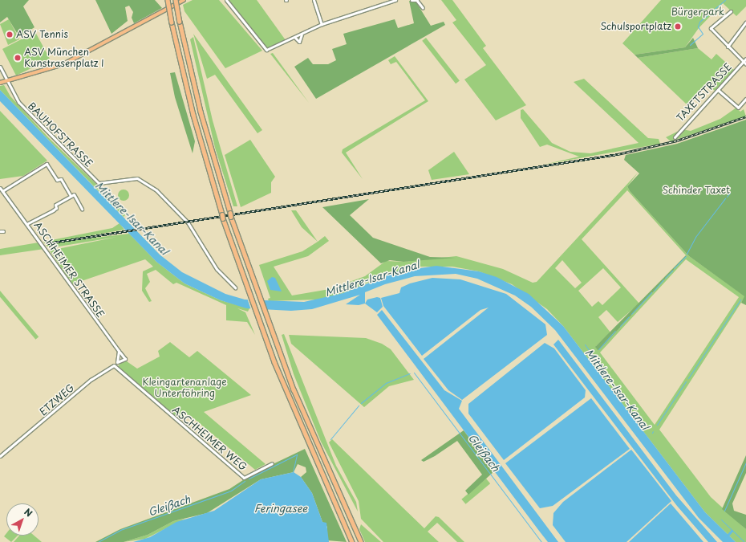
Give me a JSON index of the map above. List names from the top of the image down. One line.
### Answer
{"streets":{"street":["TAXETSTRASSE","BAUHOFSTRASSE","ASCHHEIMER STRASSE","ETZWEG","ASCHHEIMER WEG"]},"crossings":[["ASCHHEIMER STRASSE","ETZWEG"],["ETZWEG","ASCHHEIMER WEG"]],"water":["Mittlere-Isar-Kanal","Gleißach","Feringasee"],"parks":["Bürgerpark","Schinder Taxet","Kleingartenanlage Unterföhring"],"places":["Schulsportplatz","ASV Tennis","ASV München Kunstrasenplatz I"],"north":"top right"}
